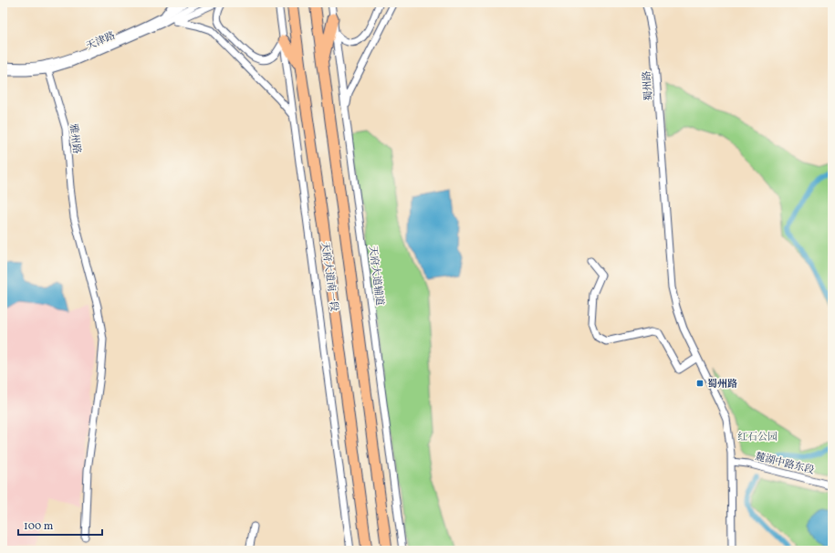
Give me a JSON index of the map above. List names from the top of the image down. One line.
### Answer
{"streets":{"highway":["天府大道南一段"],"street":["天津路","蜀州路","雅州路","天府大道辅道","麓湖中路东段"]},"crossings":[["天津路","雅州路"],["蜀州路","麓湖中路东段"]],"parks":["红石公园"],"places":{"transit":["蜀州路"]},"scale_bar":"100 m"}
